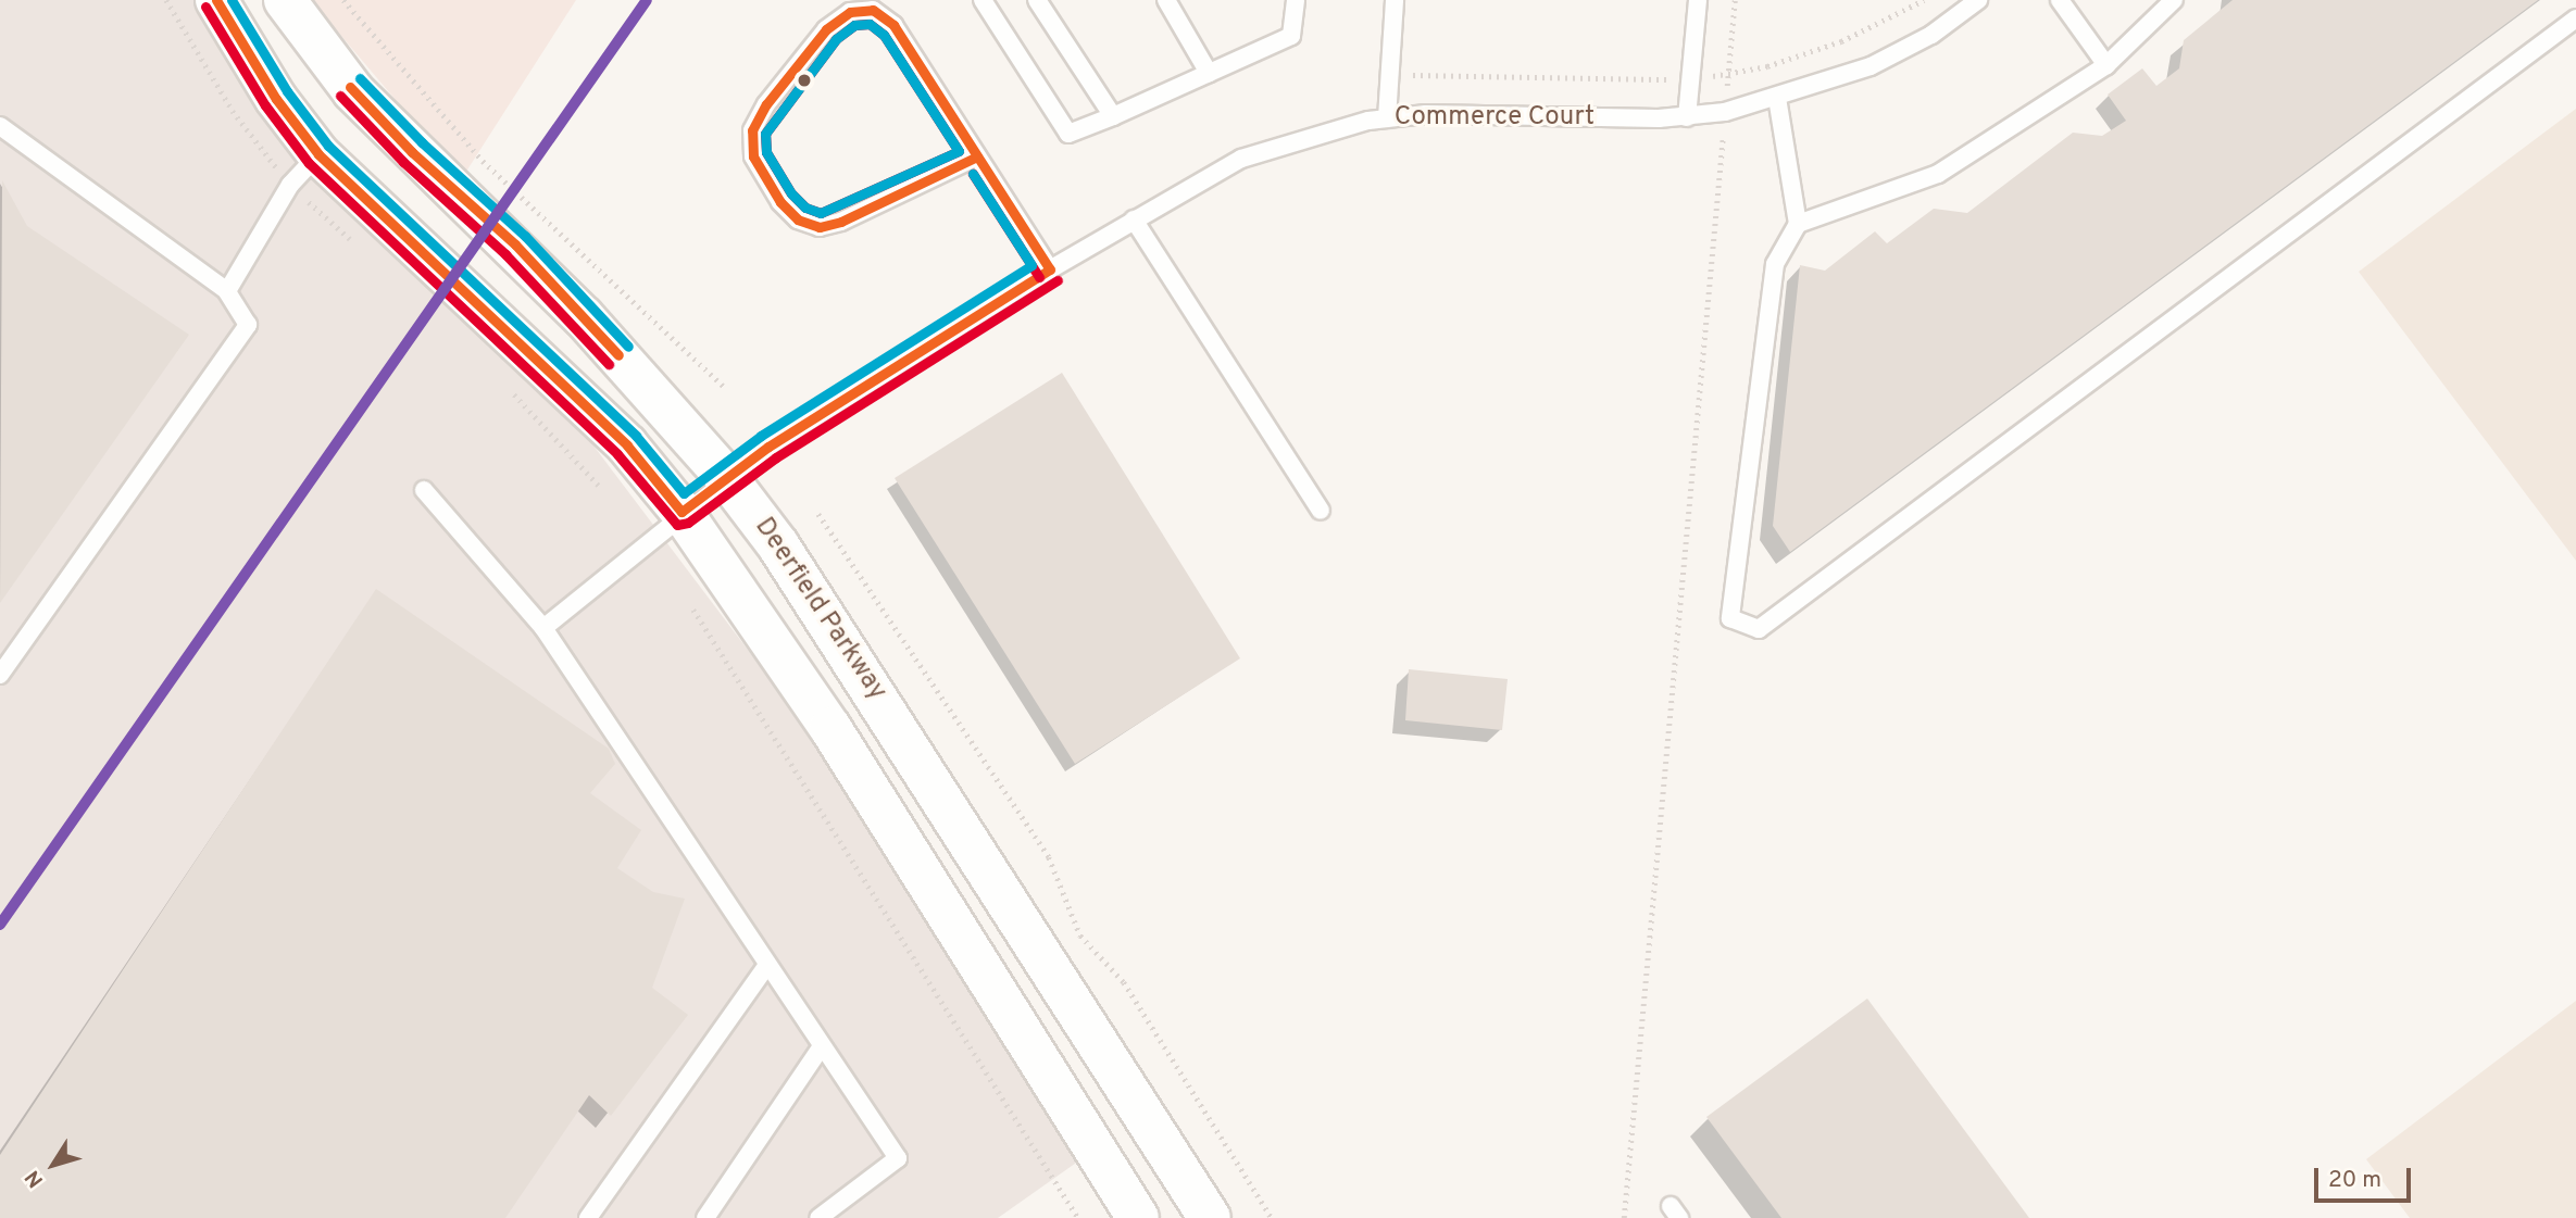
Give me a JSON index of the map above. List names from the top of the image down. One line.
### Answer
{"streets":{"main road":["Deerfield Parkway"],"lane":["Commerce Court"]},"crossings":[["Commerce Court","Deerfield Parkway"]],"scale_bar":"20 m","north":"bottom left"}
